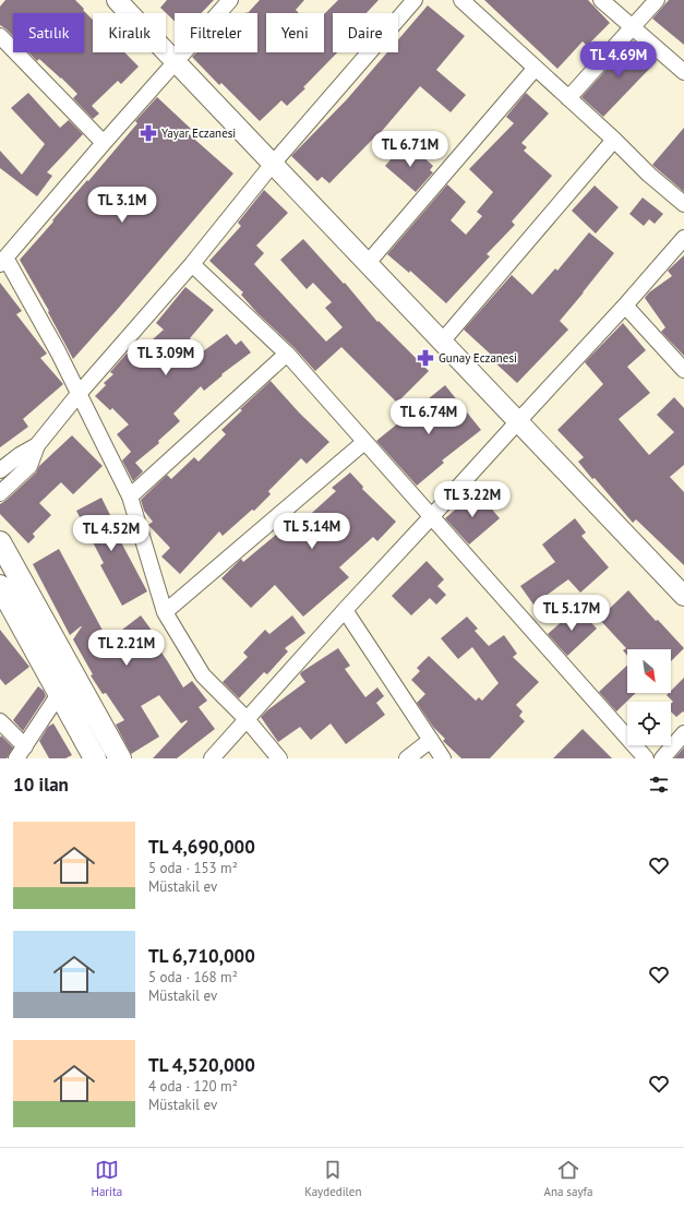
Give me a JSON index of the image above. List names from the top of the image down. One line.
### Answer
{"places":{"pharmacy":["Yayar Eczanesi","Gunay Eczanesi"]},"north":"bottom right","page":{"chip":["Satılık","Kiralık","Filtreler","Yeni","Daire"],"price":["TL 4.69M","TL 6.71M","TL 3.1M","TL 3.09M","TL 6.74M","TL 3.22M","TL 5.14M","TL 4.52M","TL 5.17M","TL 2.21M"],"heading":"10 ilan","list":[{"name":"TL 4,690,000","note":"5 oda · 153 m² · Müstakil ev"},{"name":"TL 6,710,000","note":"5 oda · 168 m² · Müstakil ev"},{"name":"TL 4,520,000","note":"4 oda · 120 m² · Müstakil ev"}],"tabs":["Harita","Kaydedilen","Ana sayfa"]}}
